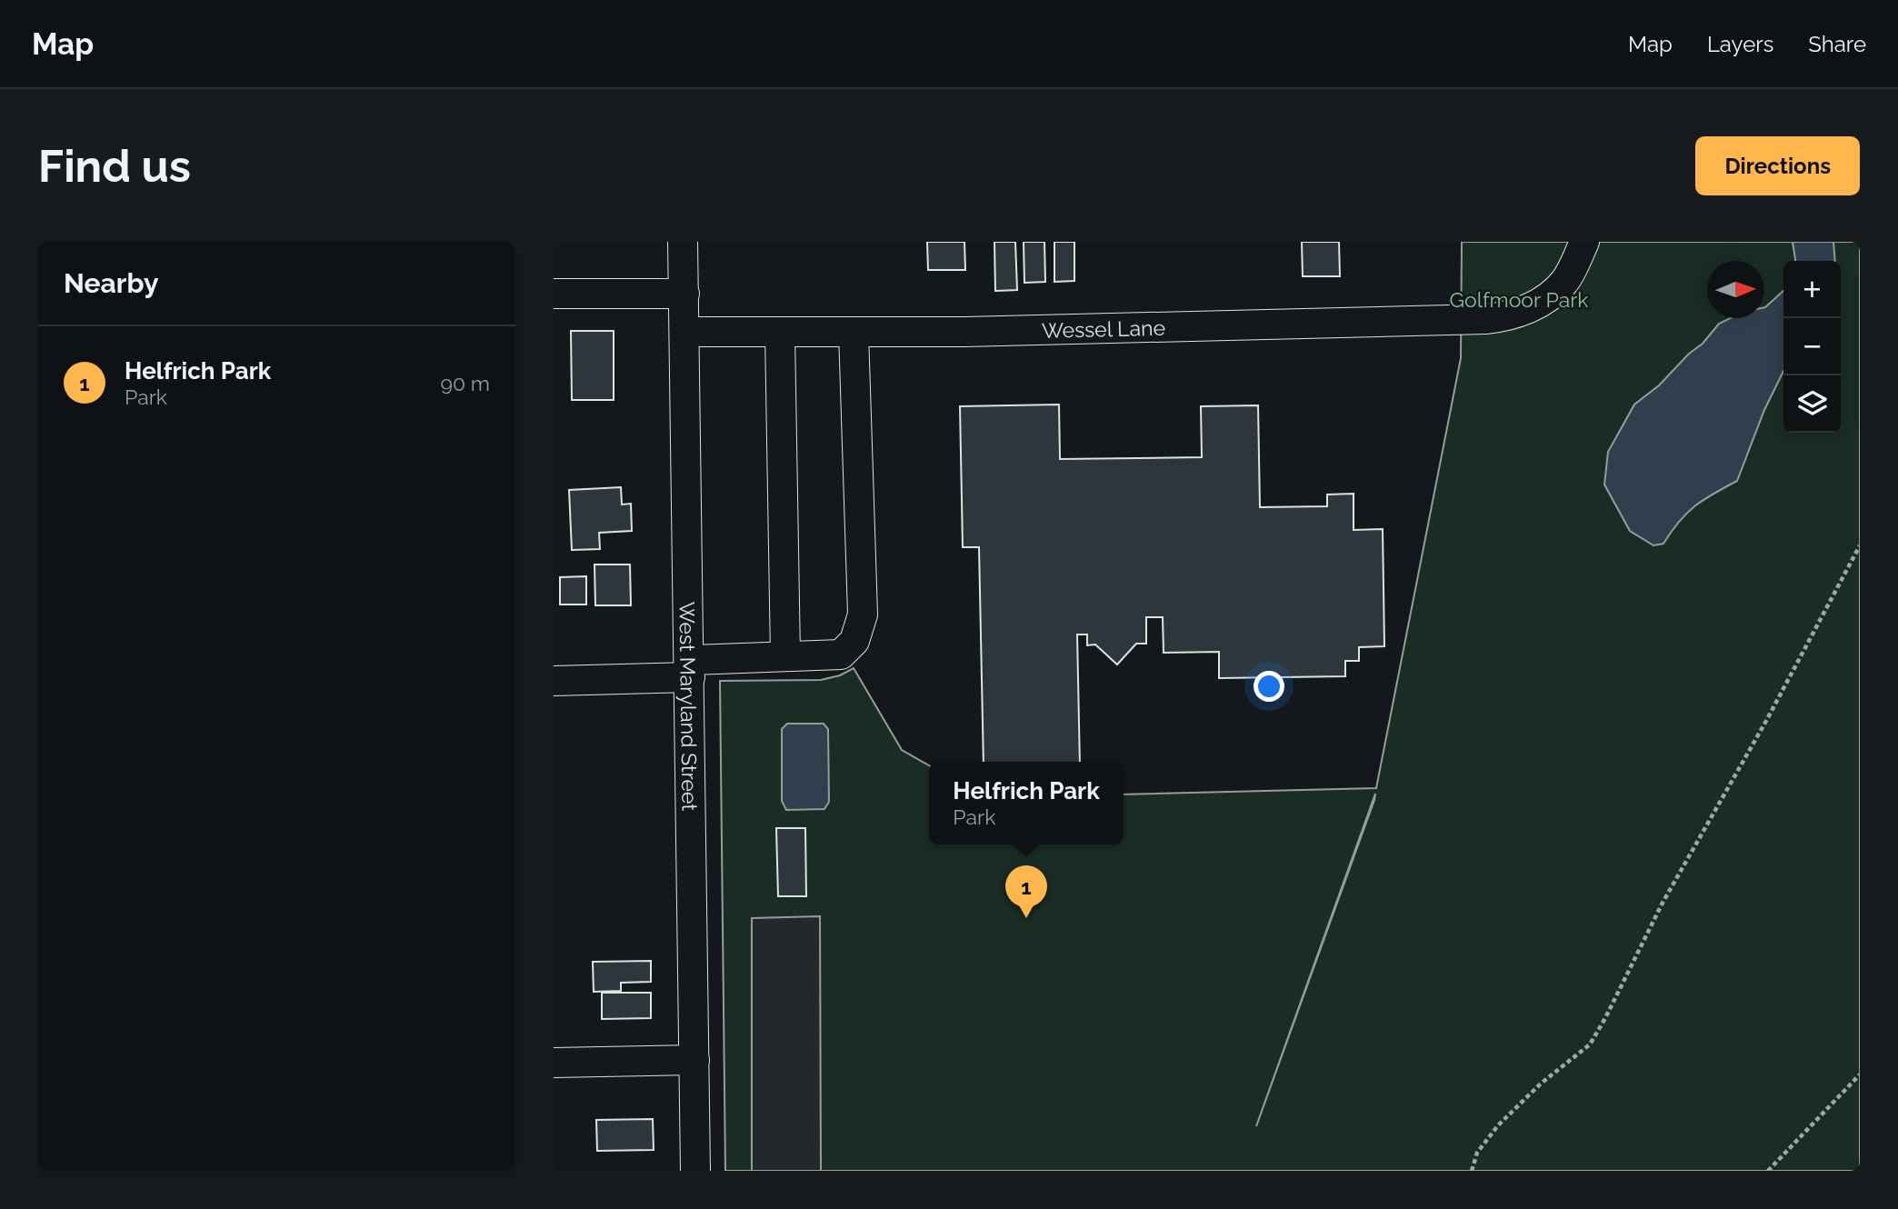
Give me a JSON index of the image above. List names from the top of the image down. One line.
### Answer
{"streets":{"street":["Wessel Lane","West Maryland Street"]},"crossings":[["Wessel Lane","West Maryland Street"]],"parks":["Golfmoor Park"],"north":"right","page":{"header":"Map","nav":["Map","Layers","Share"],"buttons":"Directions","title":"Find us","heading":"Nearby","map_buttons":["+","−"],"list":[{"mark":"1","name":"Helfrich Park","note":"Park","value":"90 m"}],"popup":["Helfrich Park","Park"],"pins":"1"}}
